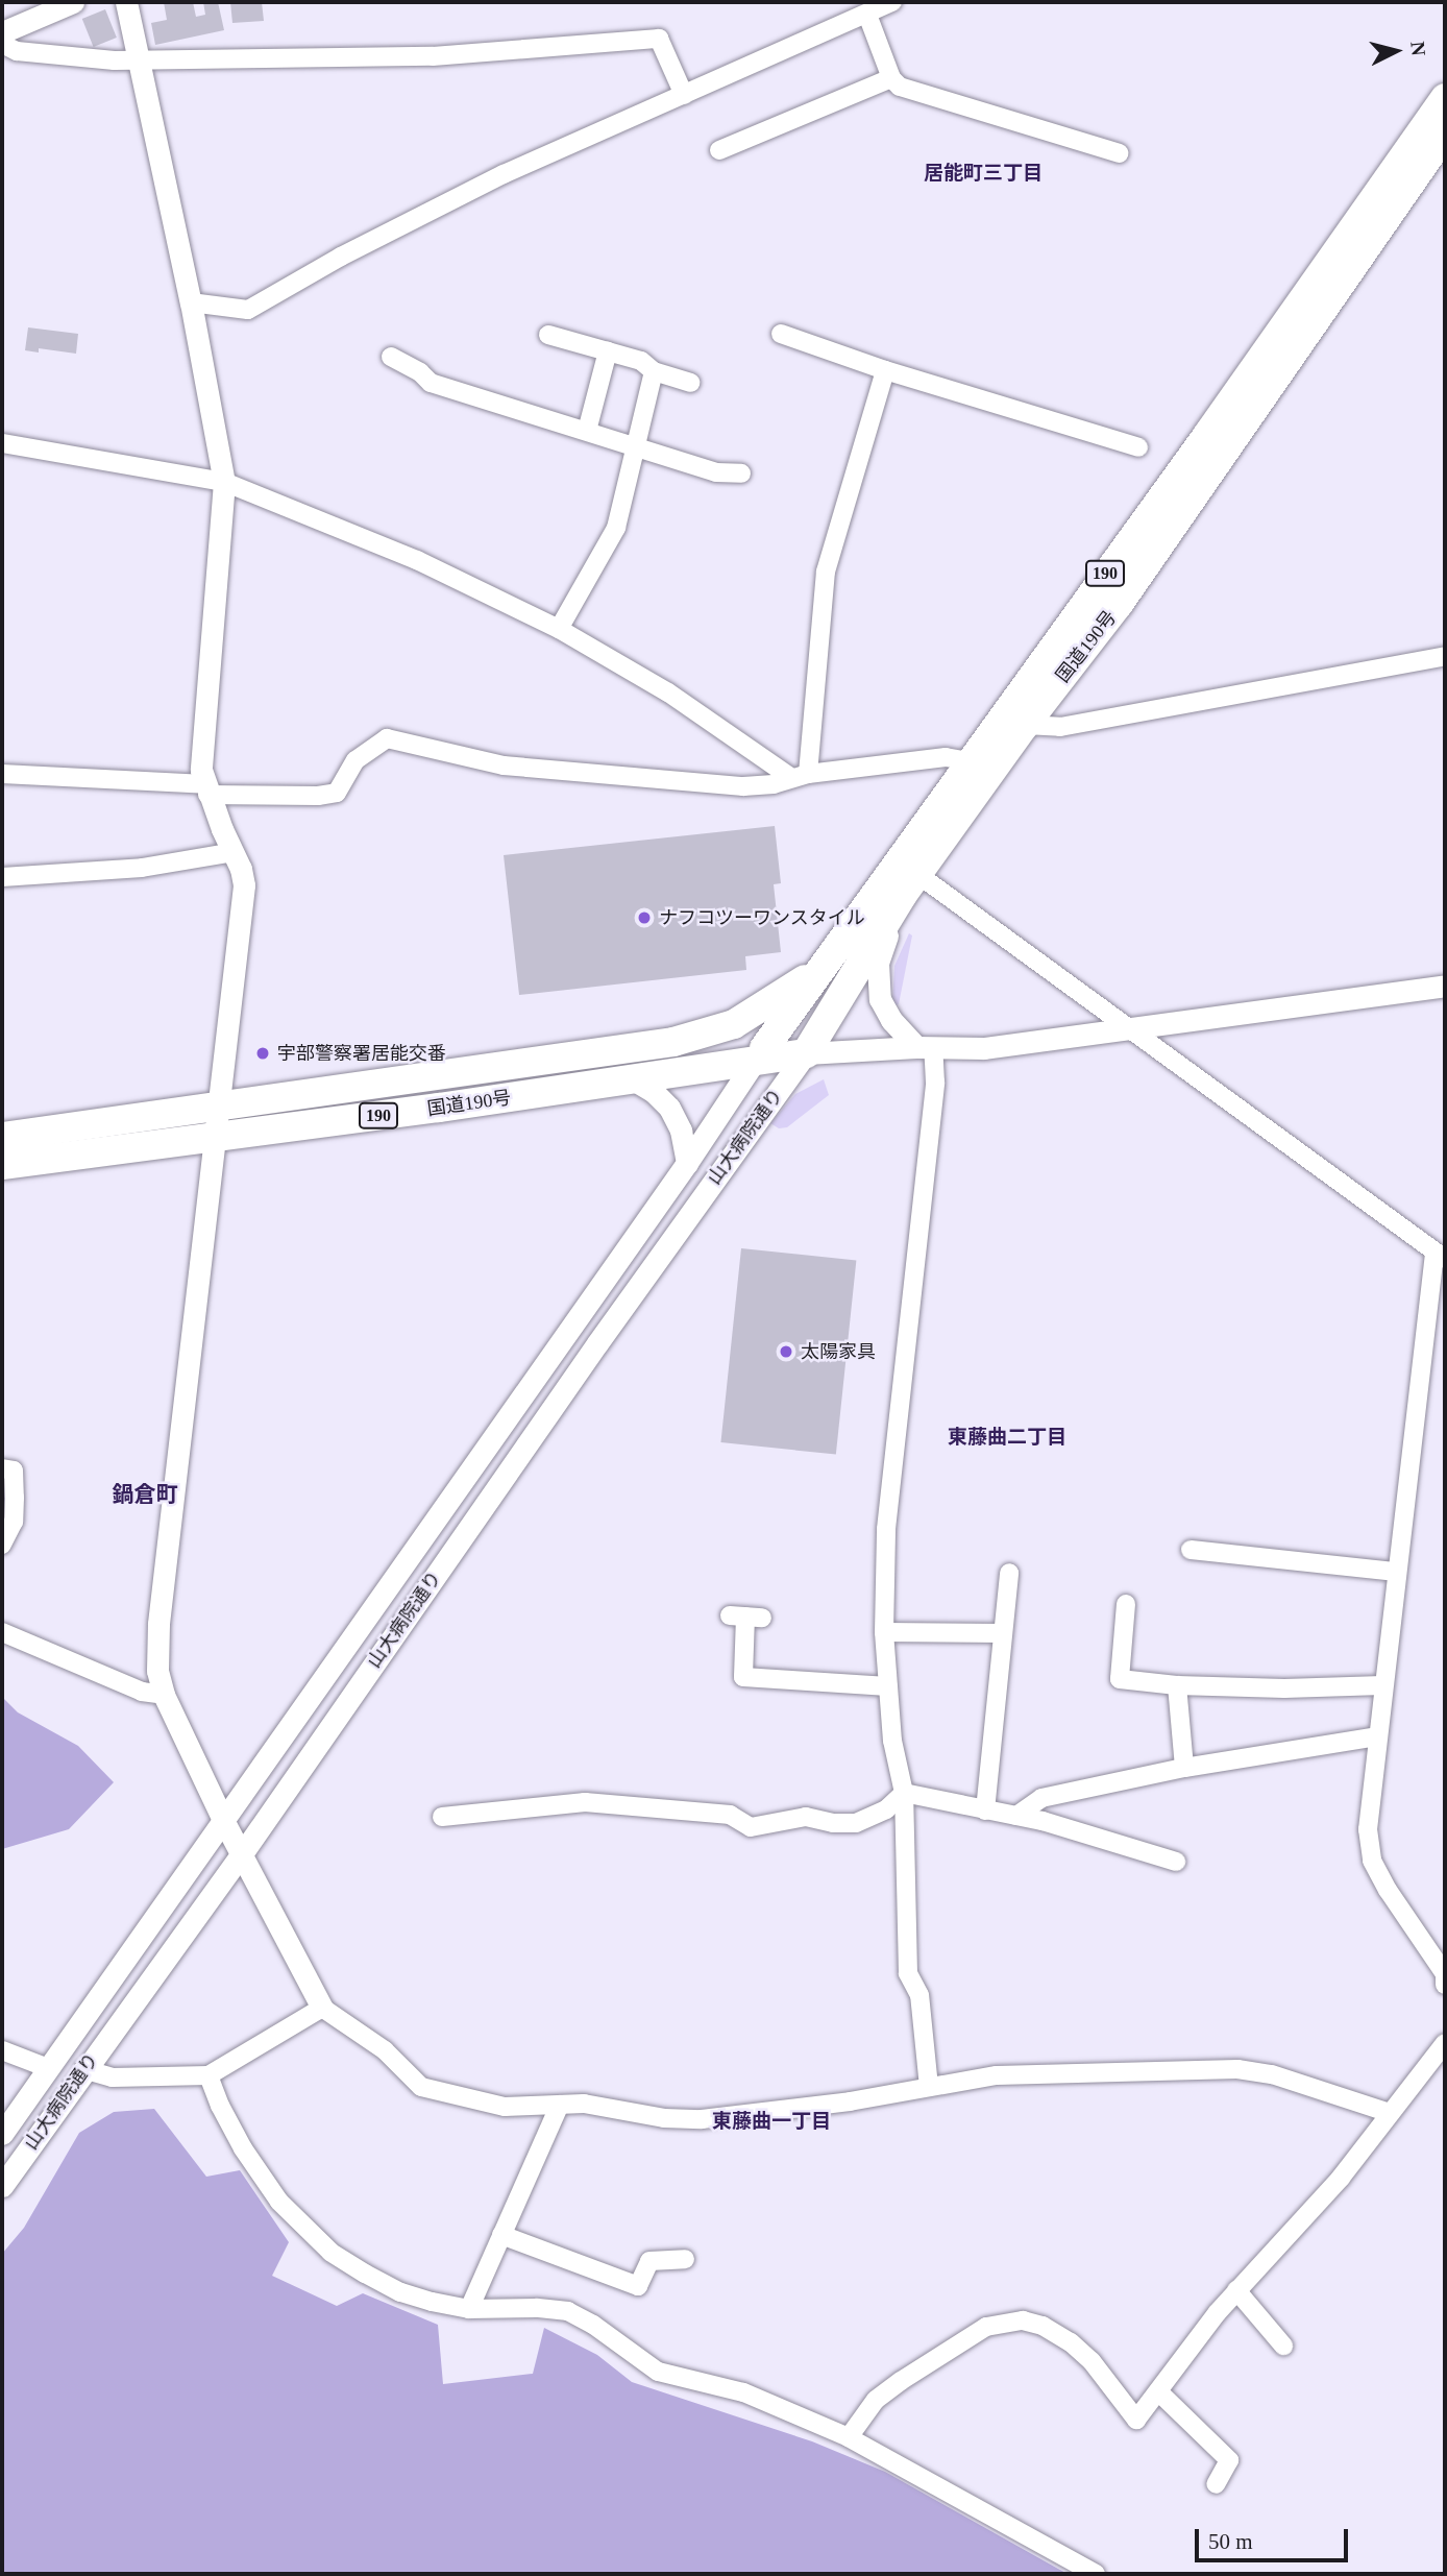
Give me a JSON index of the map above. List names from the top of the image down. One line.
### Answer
{"streets":{"highway":["190","国道190号"],"street":["山大病院通り"]},"crossings":[["国道190号","山大病院通り"]],"districts":["居能町三丁目","東藤曲二丁目","鍋倉町","東藤曲一丁目"],"places":["ナフコツーワンスタイル","宇部警察署居能交番","太陽家具"],"scale_bar":"50 m","north":"right"}
